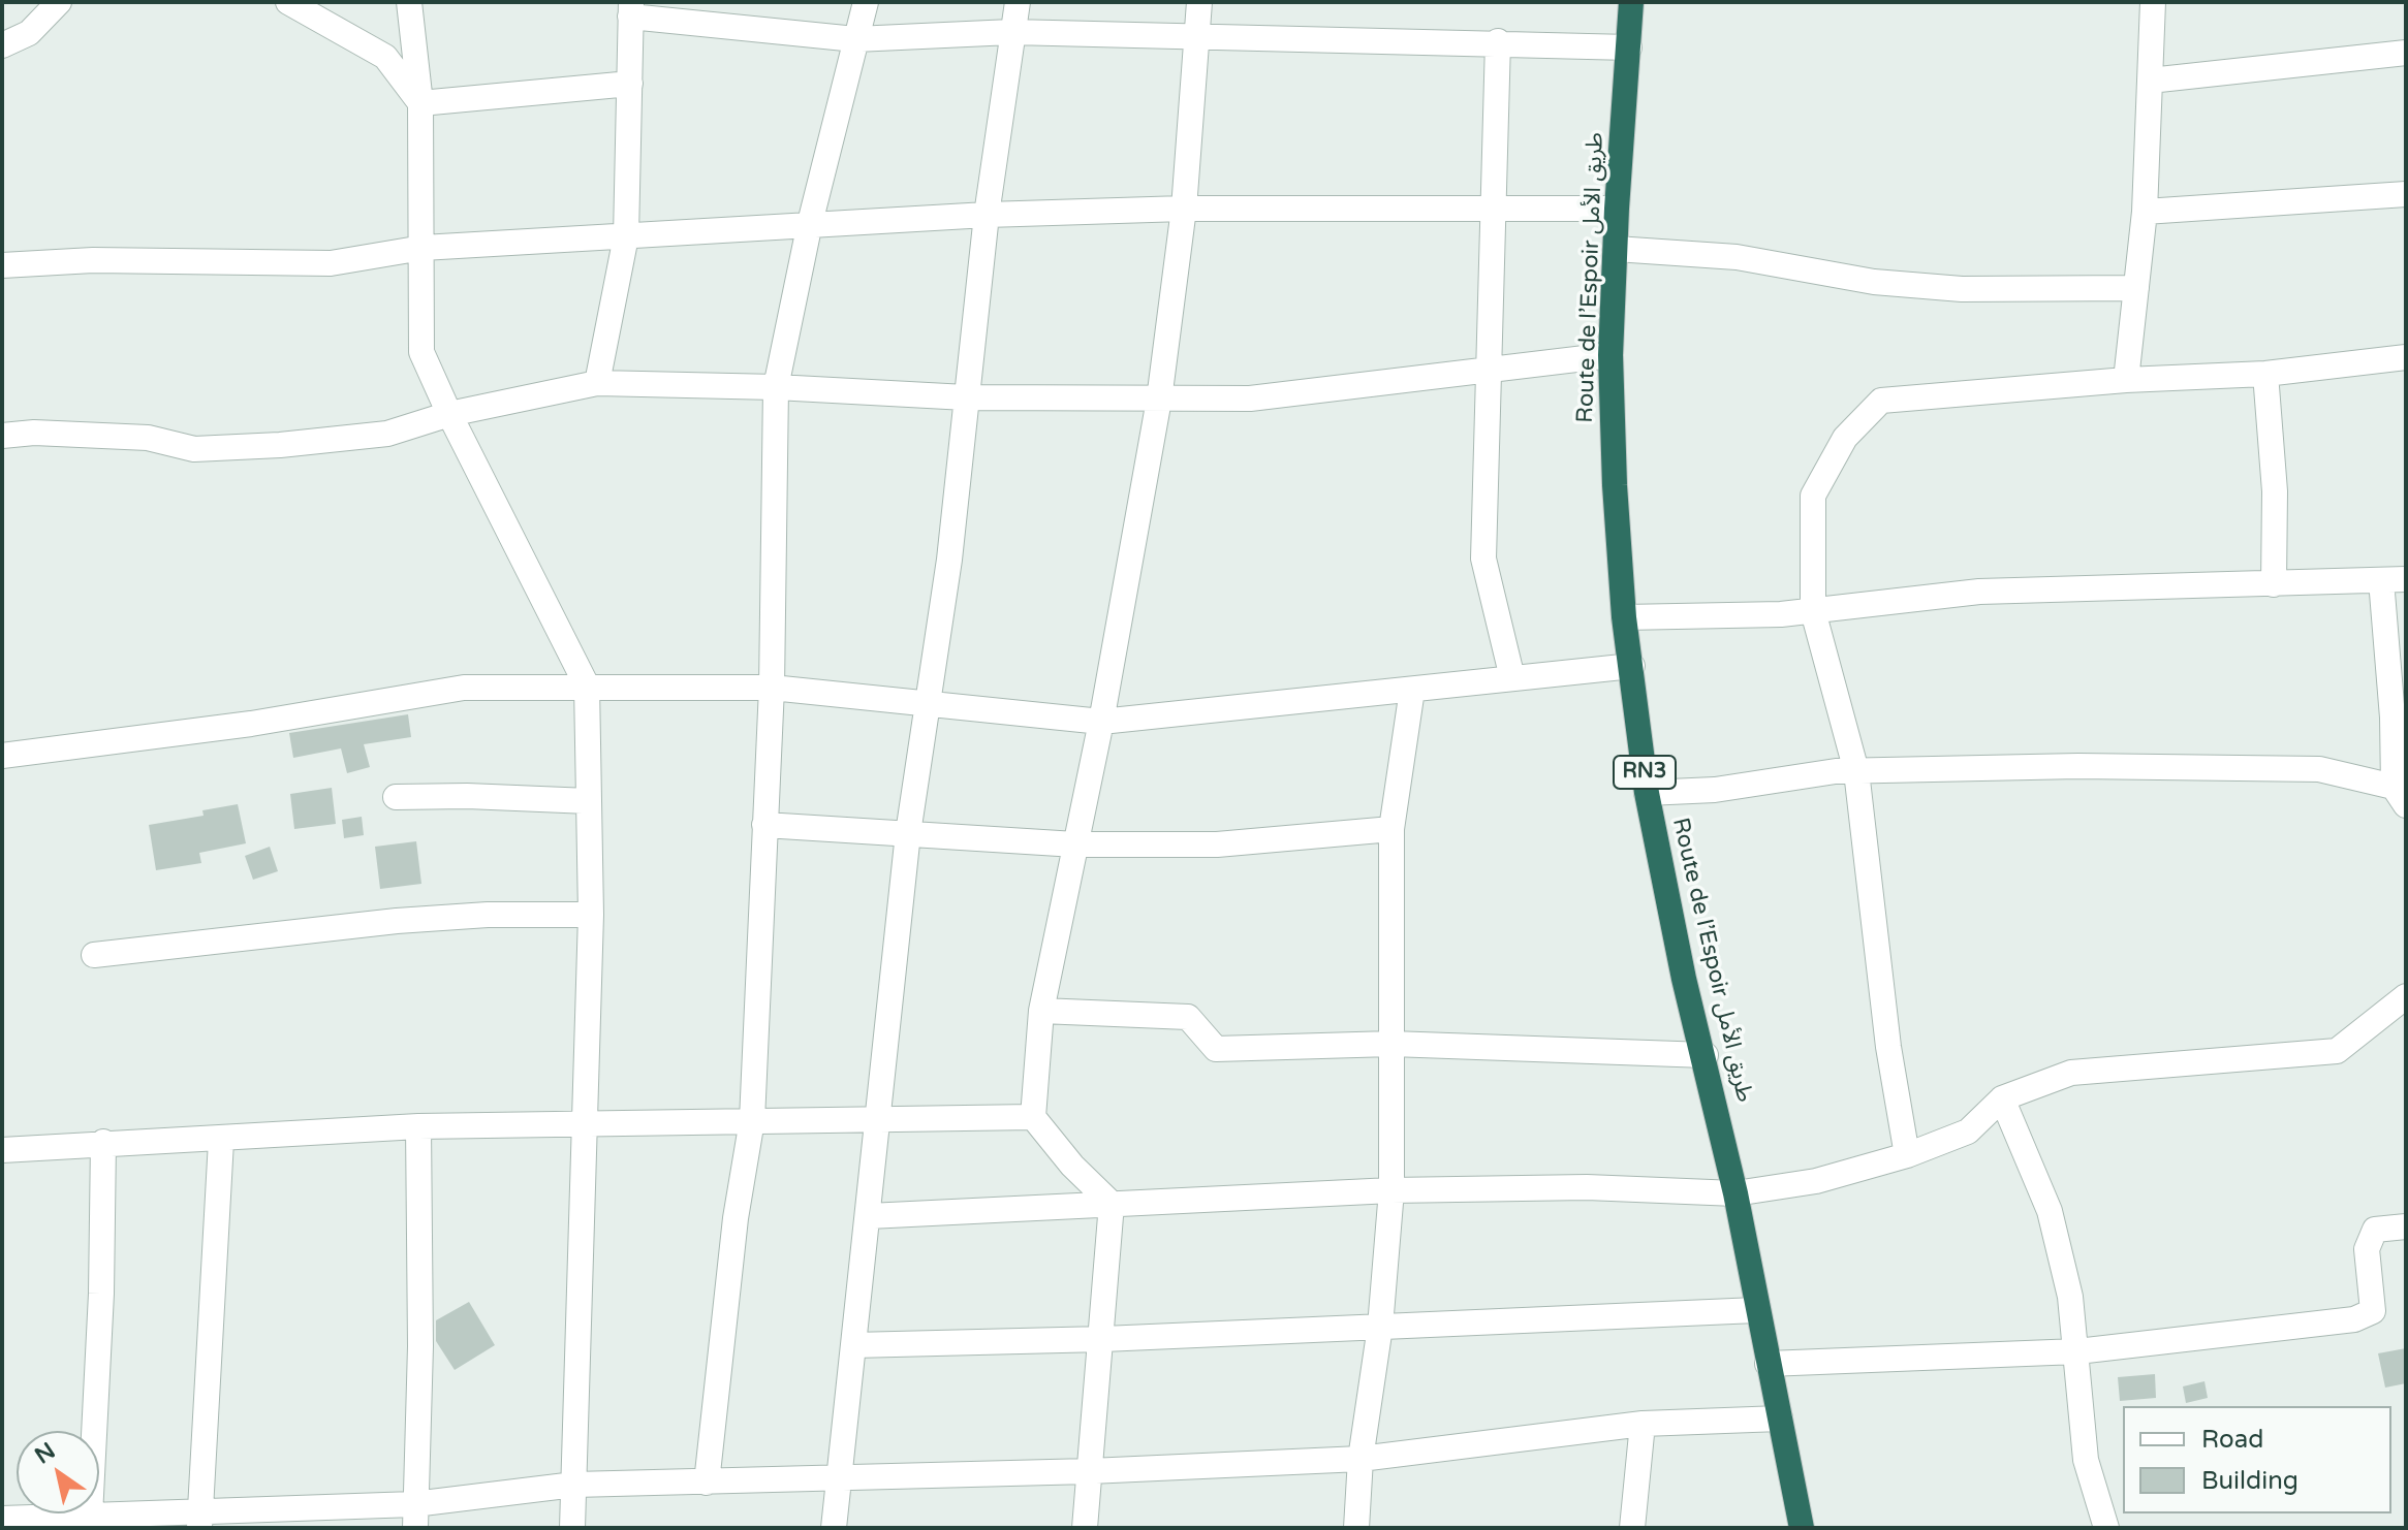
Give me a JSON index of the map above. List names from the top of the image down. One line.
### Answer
{"streets":{"highway":["Route de l’Espoir طريق الأمل","RN3"]},"legend":["Road","Building"],"north":"top left"}
